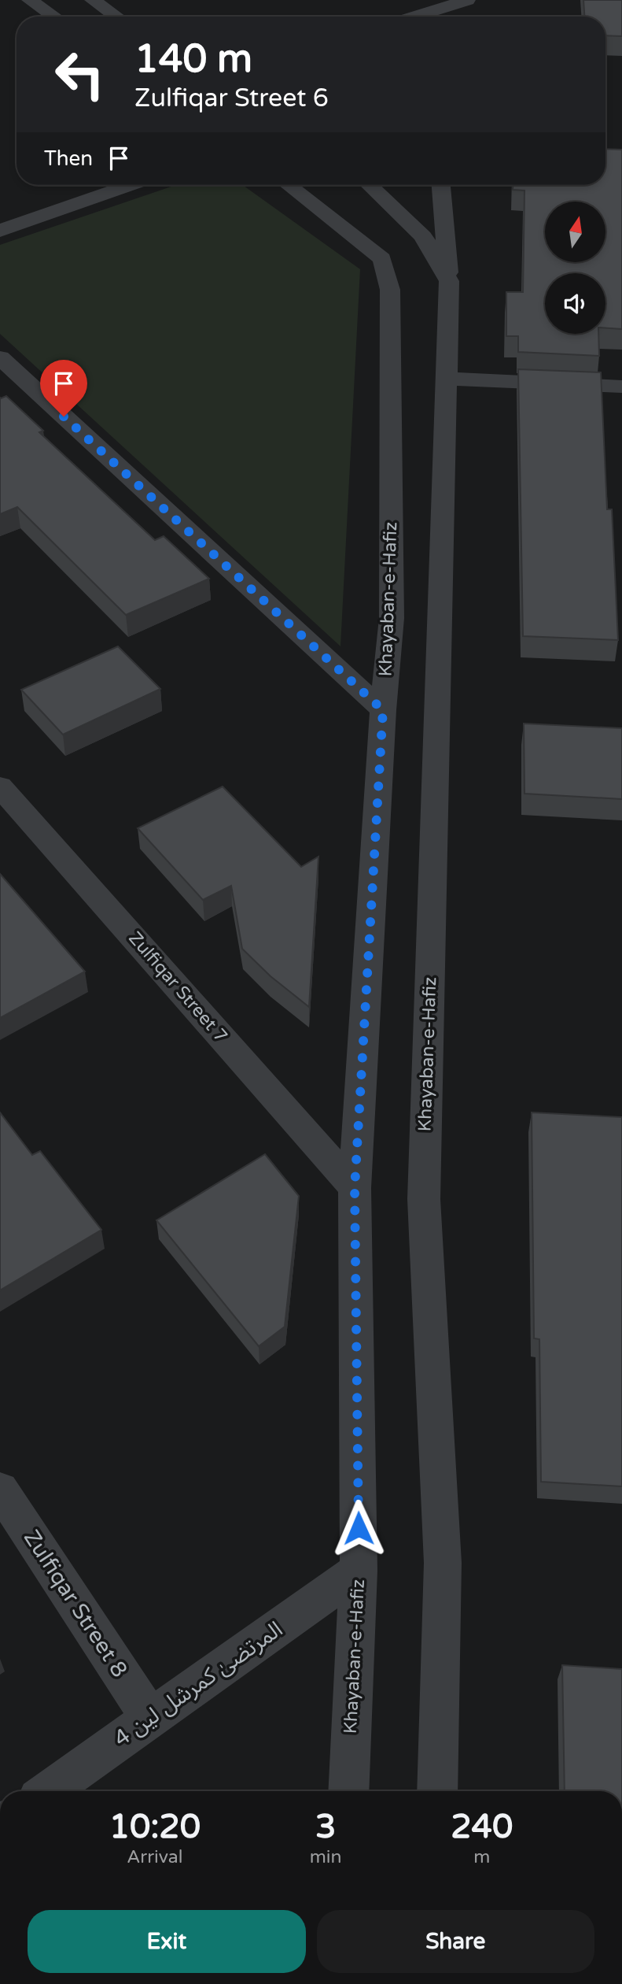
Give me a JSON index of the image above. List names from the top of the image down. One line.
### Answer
{"streets":{"street":["Khayaban-e-Hafiz","Zulfiqar Street 7","Zulfiqar Street 8","المرتضیٰ کمرشل لین 4"]},"crossings":[["Khayaban-e-Hafiz","Zulfiqar Street 7"],["Khayaban-e-Hafiz","المرتضیٰ کمرشل لین 4"],["Zulfiqar Street 8","المرتضیٰ کمرشل لین 4"]],"north":"top","page":{"turn":["140 m","Zulfiqar Street 6"],"then":"Then","eta":["10:20","Arrival","3","min","240","m"],"buttons":["Exit","Share"]}}
